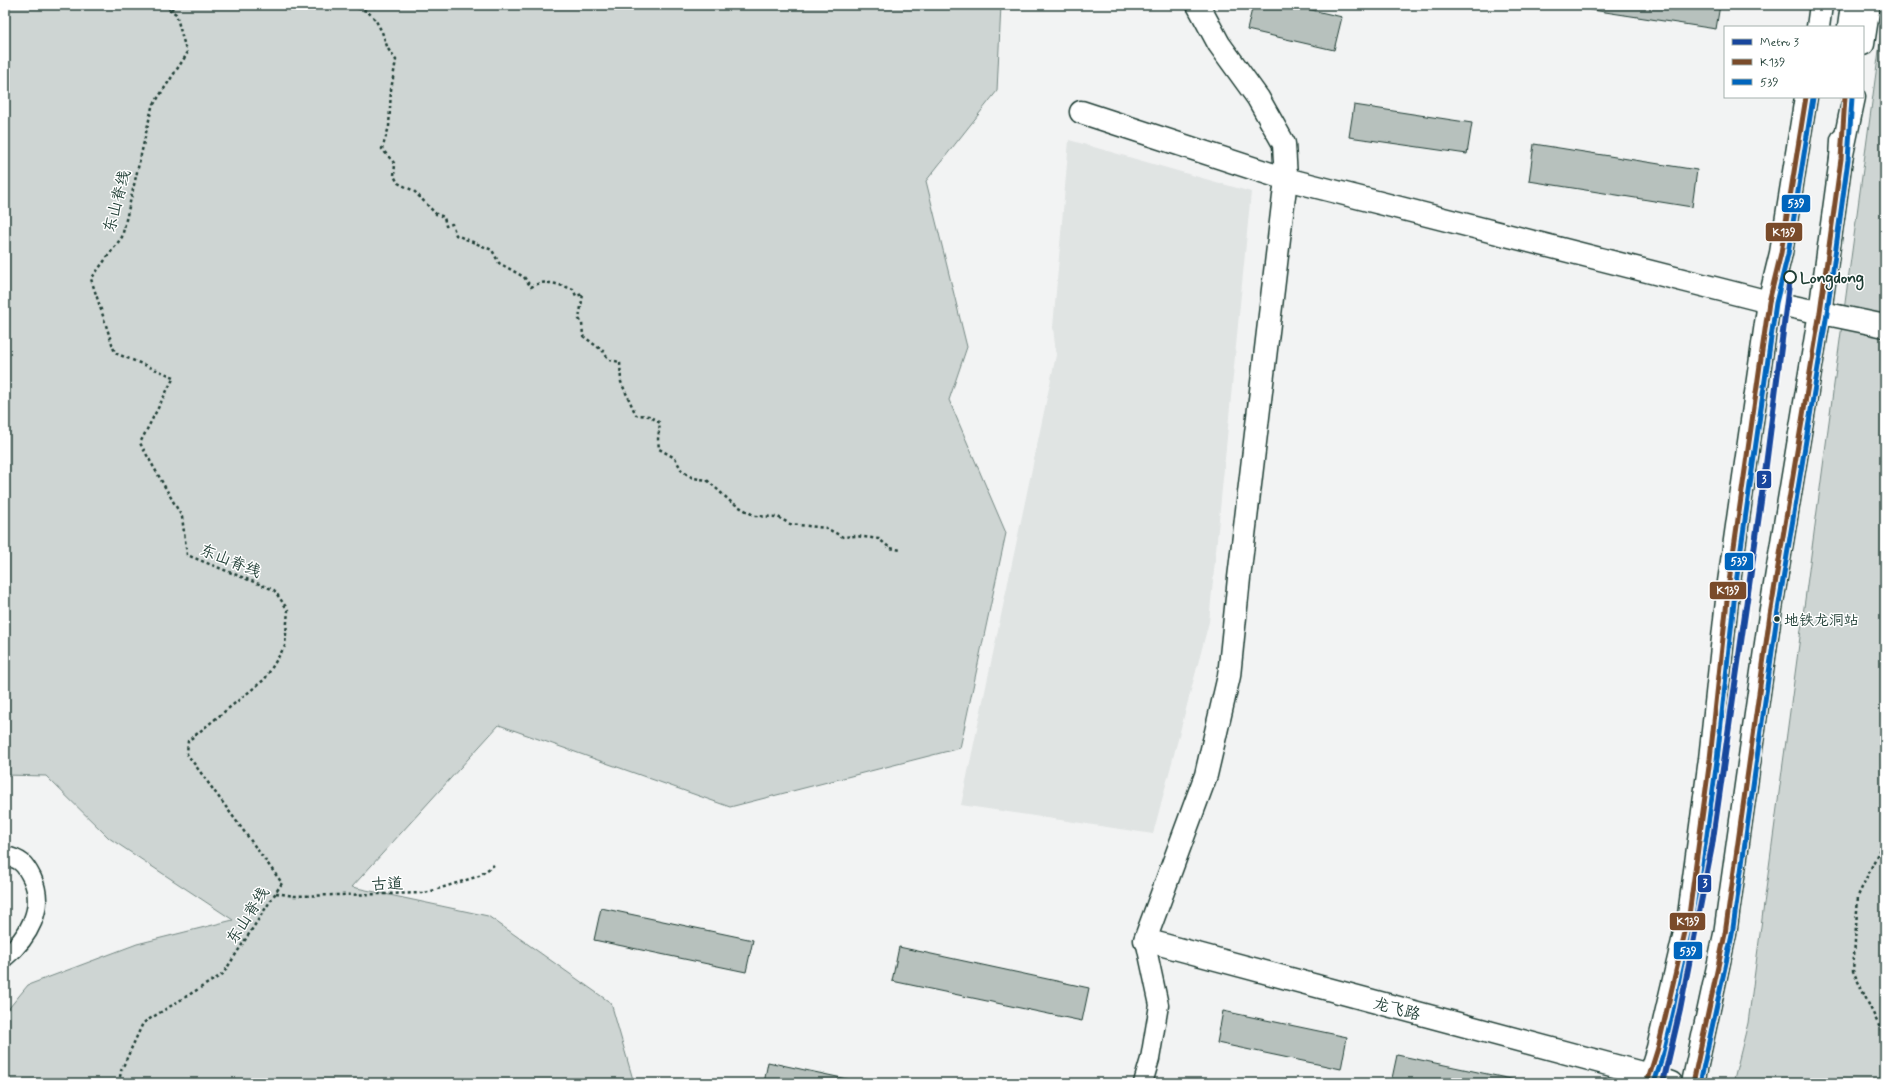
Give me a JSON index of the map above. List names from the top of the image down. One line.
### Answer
{"streets":{"main road":["龙飞路"],"path":["东山脊线","古道"]},"crossings":[["东山脊线","古道"]],"places":["Longdong","地铁龙洞站"],"lines":["transit line K139","transit line 539","metro line 3"],"legend":["Metro 3","K139","539"]}
